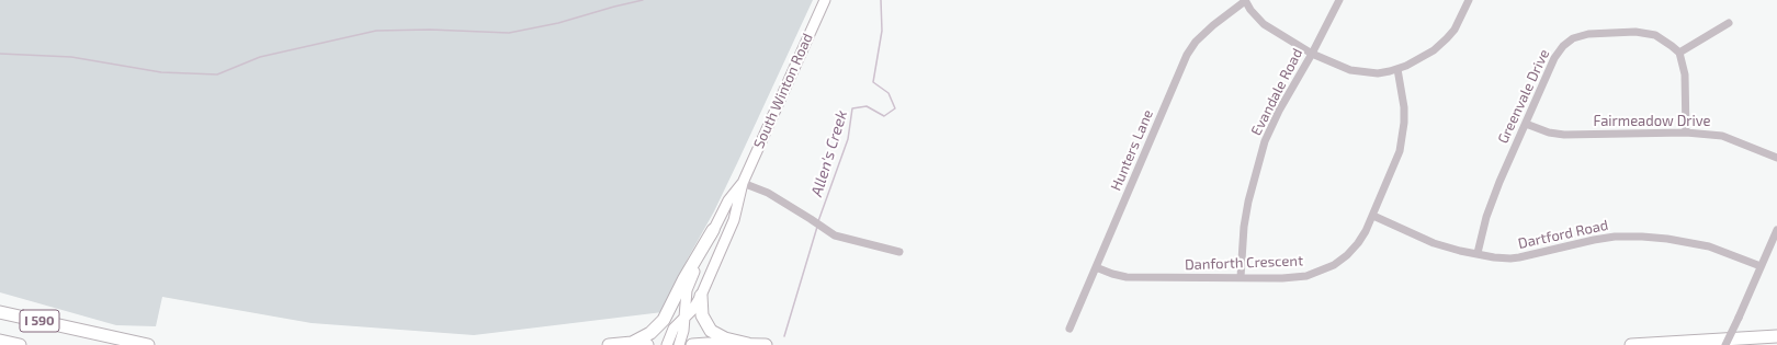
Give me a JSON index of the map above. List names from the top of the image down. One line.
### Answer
{"streets":{"highway":["I 590"],"main road":["South Winton Road"],"street":["Evandale Road","Greenvale Drive","Fairmeadow Drive","Hunters Lane","Dartford Road","Danforth Crescent"]},"crossings":[["Evandale Road","Danforth Crescent"],["Greenvale Drive","Fairmeadow Drive"],["Greenvale Drive","Dartford Road"],["Hunters Lane","Danforth Crescent"],["Dartford Road","Danforth Crescent"]],"water":["Allen's Creek"]}
